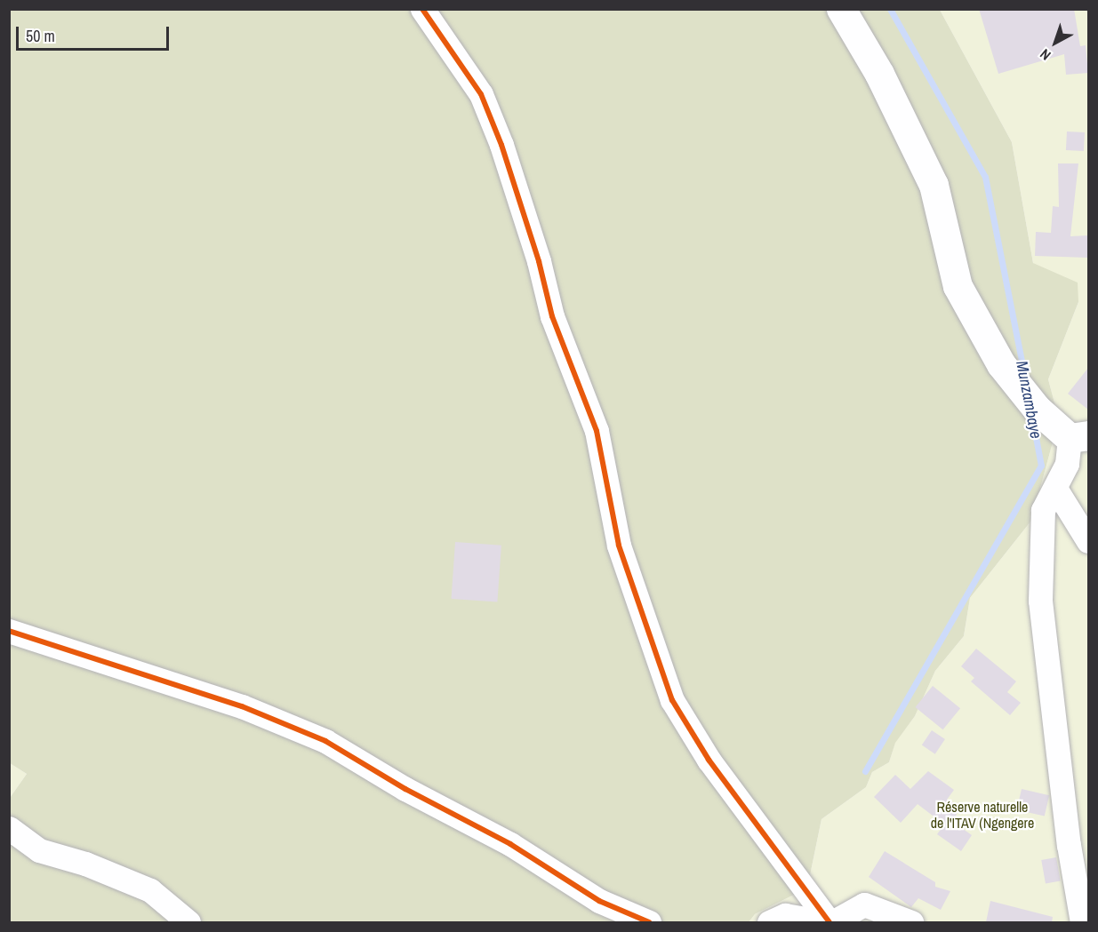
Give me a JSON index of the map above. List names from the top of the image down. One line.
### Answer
{"water":["Munzambaye"],"parks":["Réserve naturelle de l'ITAV (Ngengere"],"scale_bar":"50 m","north":"bottom left"}
